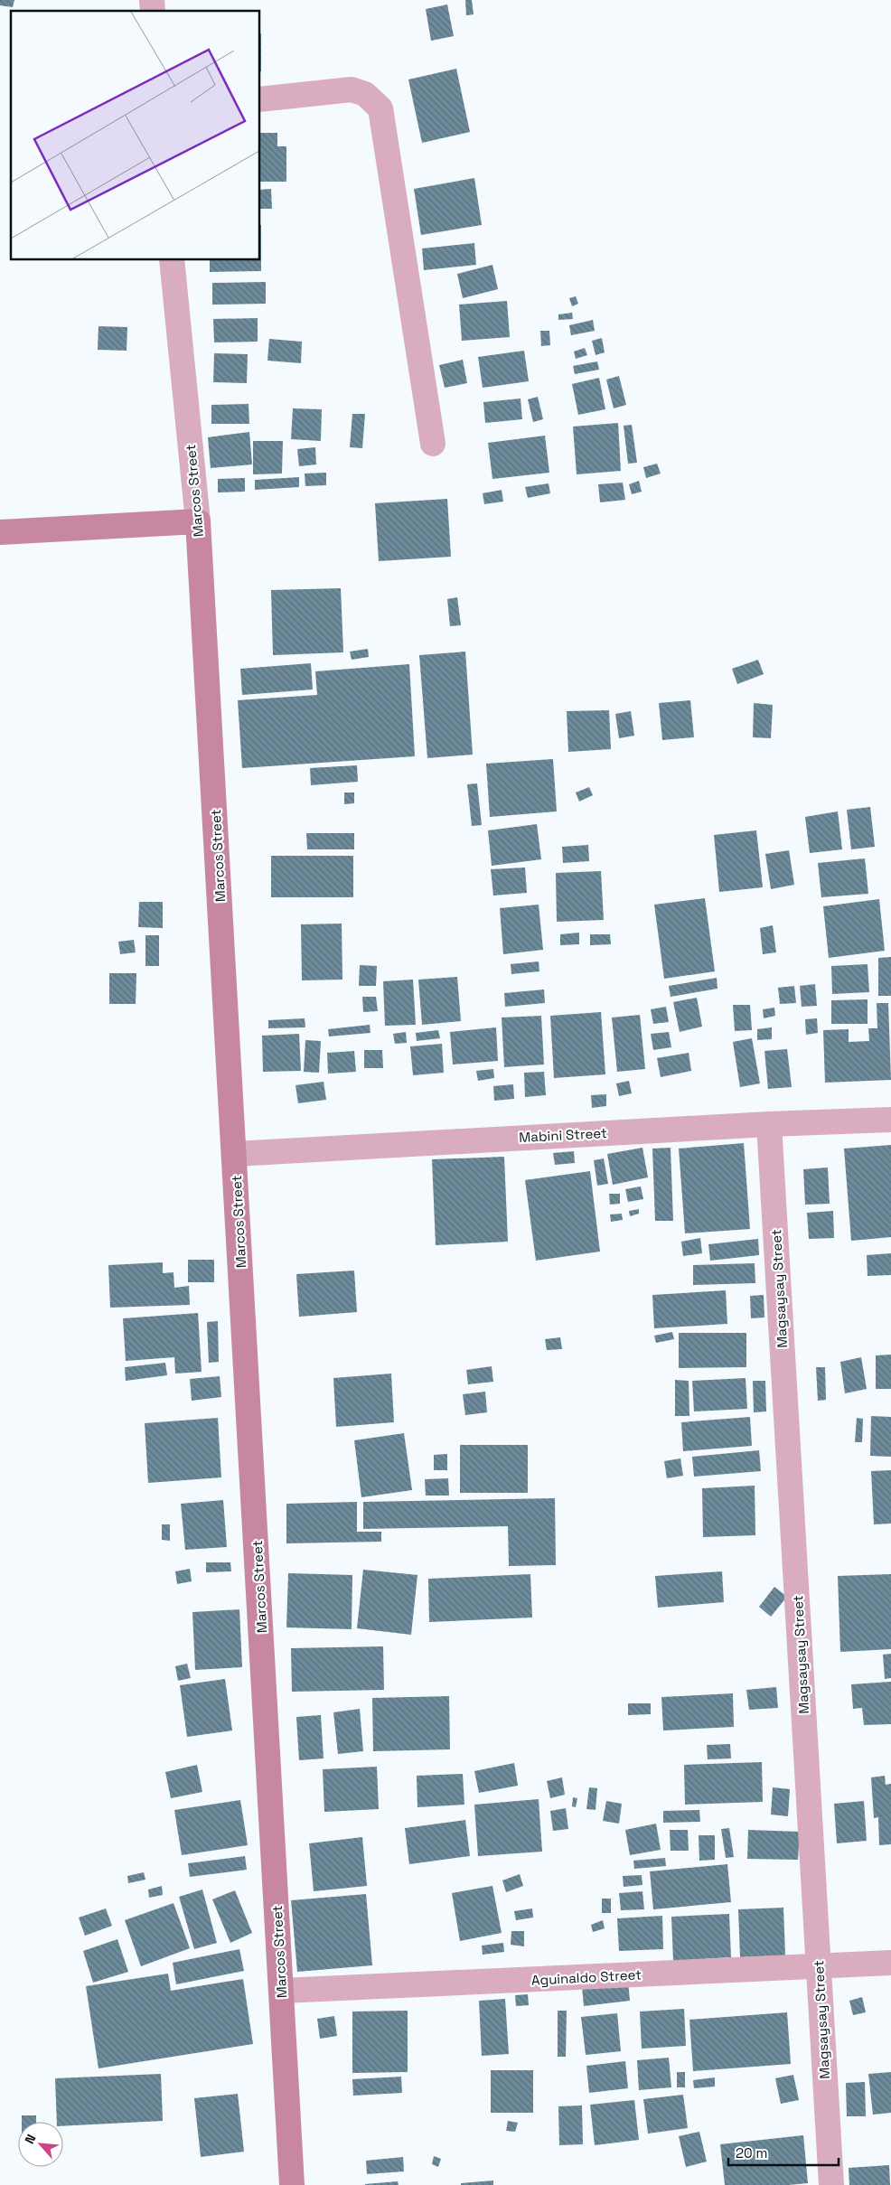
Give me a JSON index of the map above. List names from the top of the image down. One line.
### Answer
{"streets":{"street":["Marcos Street","Mabini Street","Magsaysay Street","Aguinaldo Street"]},"crossings":[["Marcos Street","Mabini Street"],["Marcos Street","Aguinaldo Street"],["Mabini Street","Magsaysay Street"],["Magsaysay Street","Aguinaldo Street"]],"scale_bar":"20 m","north":"top left"}
